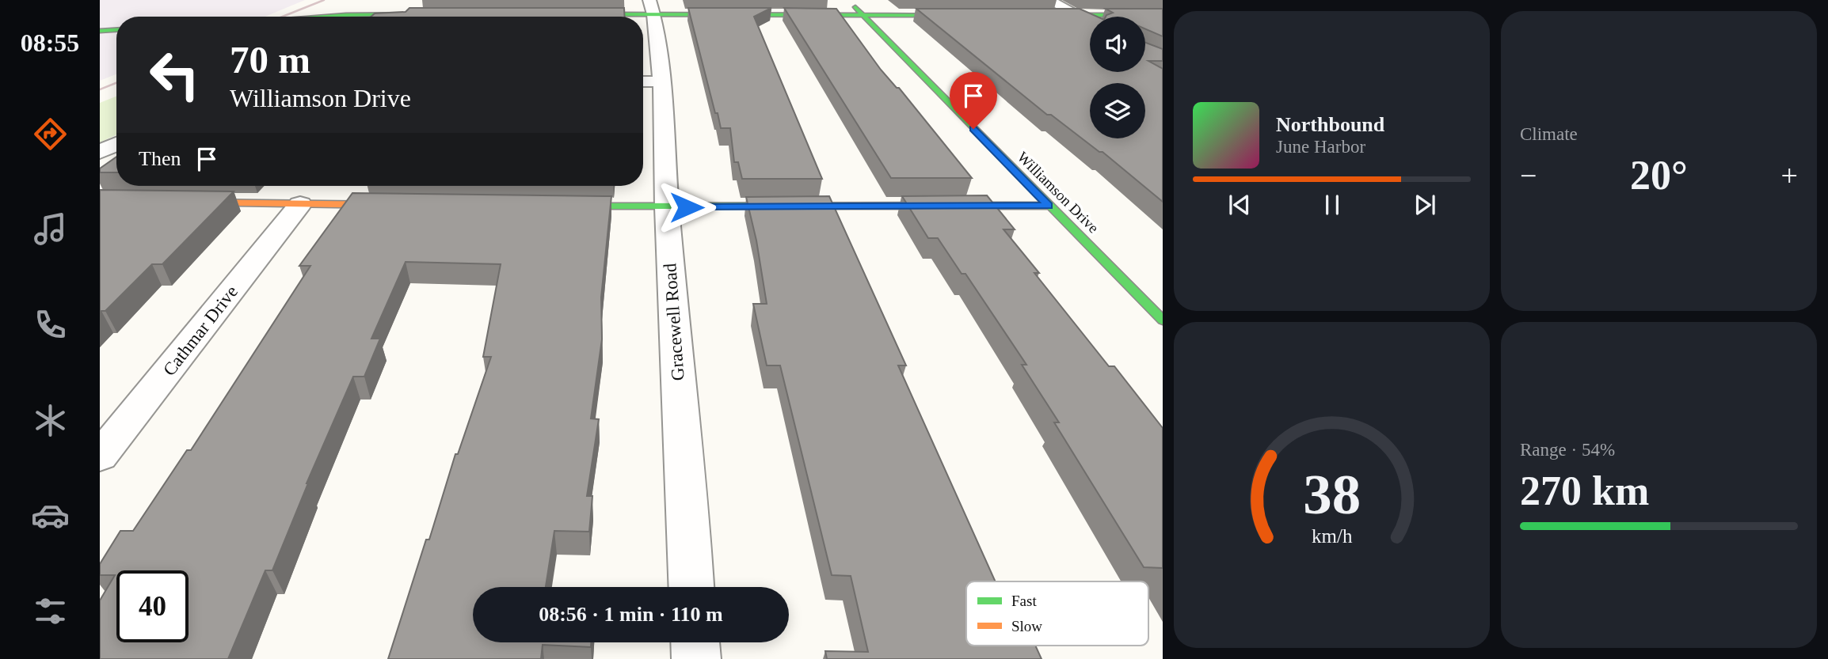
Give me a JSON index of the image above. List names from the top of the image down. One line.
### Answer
{"streets":{"street":["Williamson Drive","Gracewell Road","Cathmar Drive"]},"legend":["Fast","Slow"],"page":{"tabs":"08:55","tile":["Climate",["Range · 54%","270 km"]],"turn":["70 m","Williamson Drive"],"song":["Northbound","June Harbor"],"then":"Then","heat":["−","20°","+"],"limit":"40","trip":"08:56 · 1 min · 110 m","gauge":["38","km/h"]}}
